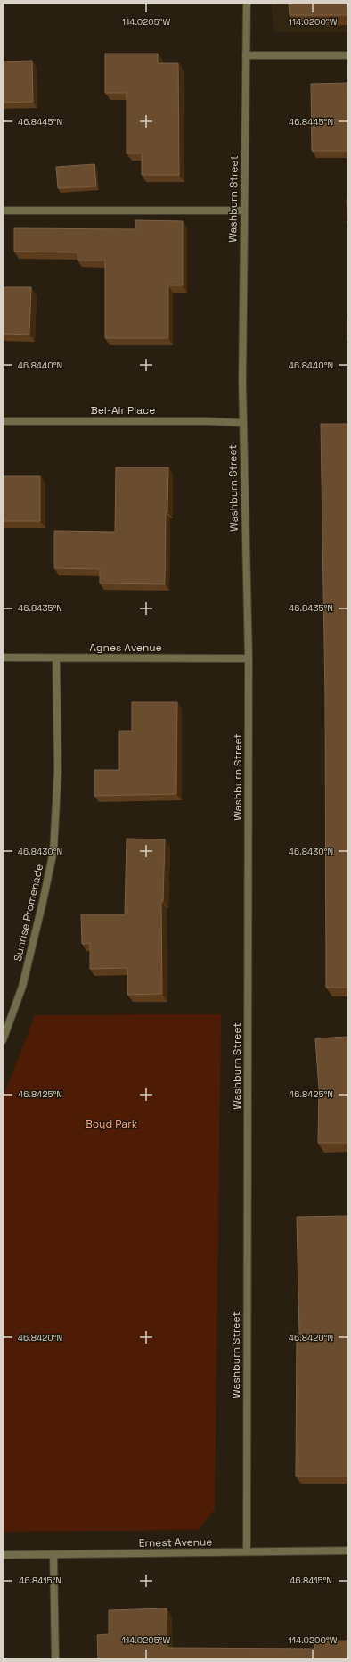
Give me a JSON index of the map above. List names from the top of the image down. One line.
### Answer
{"streets":{"street":["Washburn Street","Bel-Air Place","Agnes Avenue","Sunrise Promenade","Ernest Avenue"]},"crossings":[["Washburn Street","Bel-Air Place"],["Washburn Street","Agnes Avenue"],["Washburn Street","Ernest Avenue"],["Agnes Avenue","Sunrise Promenade"]],"parks":["Boyd Park"],"coordinates":["114.0205°W","114.0200°W","46.8445°N","46.8440°N","46.8435°N","46.8430°N","46.8425°N","46.8420°N","46.8415°N"]}
